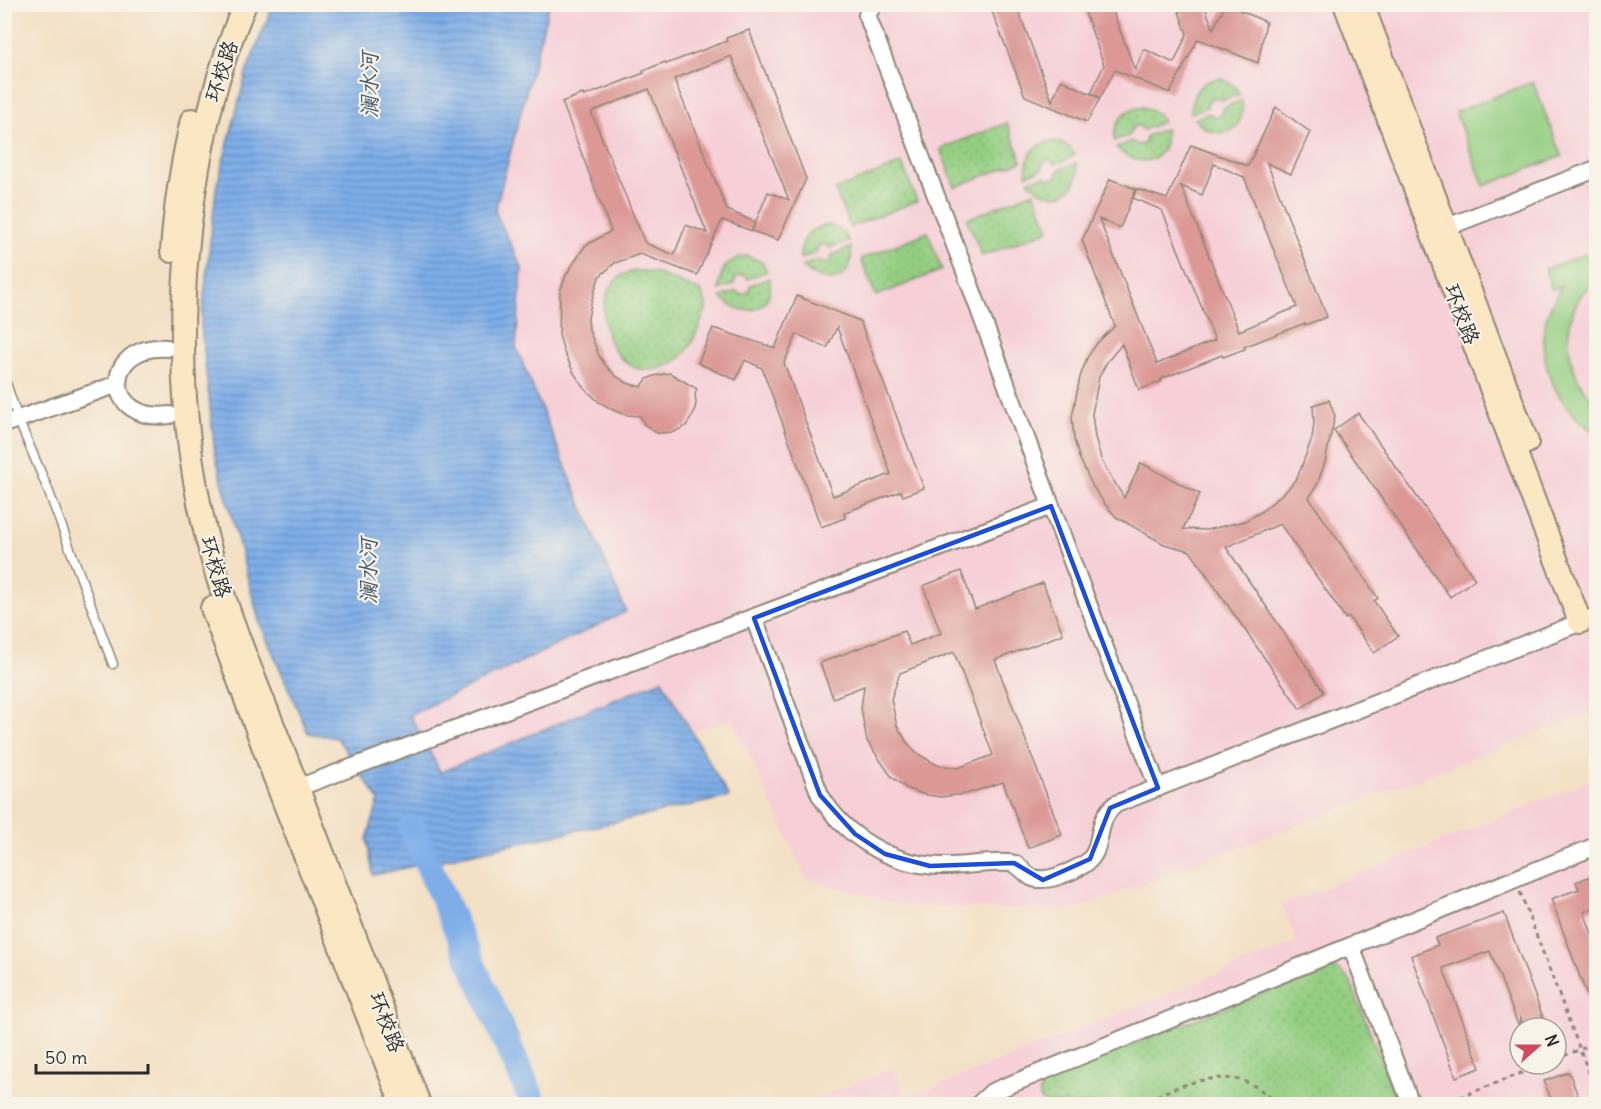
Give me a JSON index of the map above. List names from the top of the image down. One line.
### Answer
{"streets":{"street":["环校路"]},"water":["澜水河"],"scale_bar":"50 m","north":"right"}
